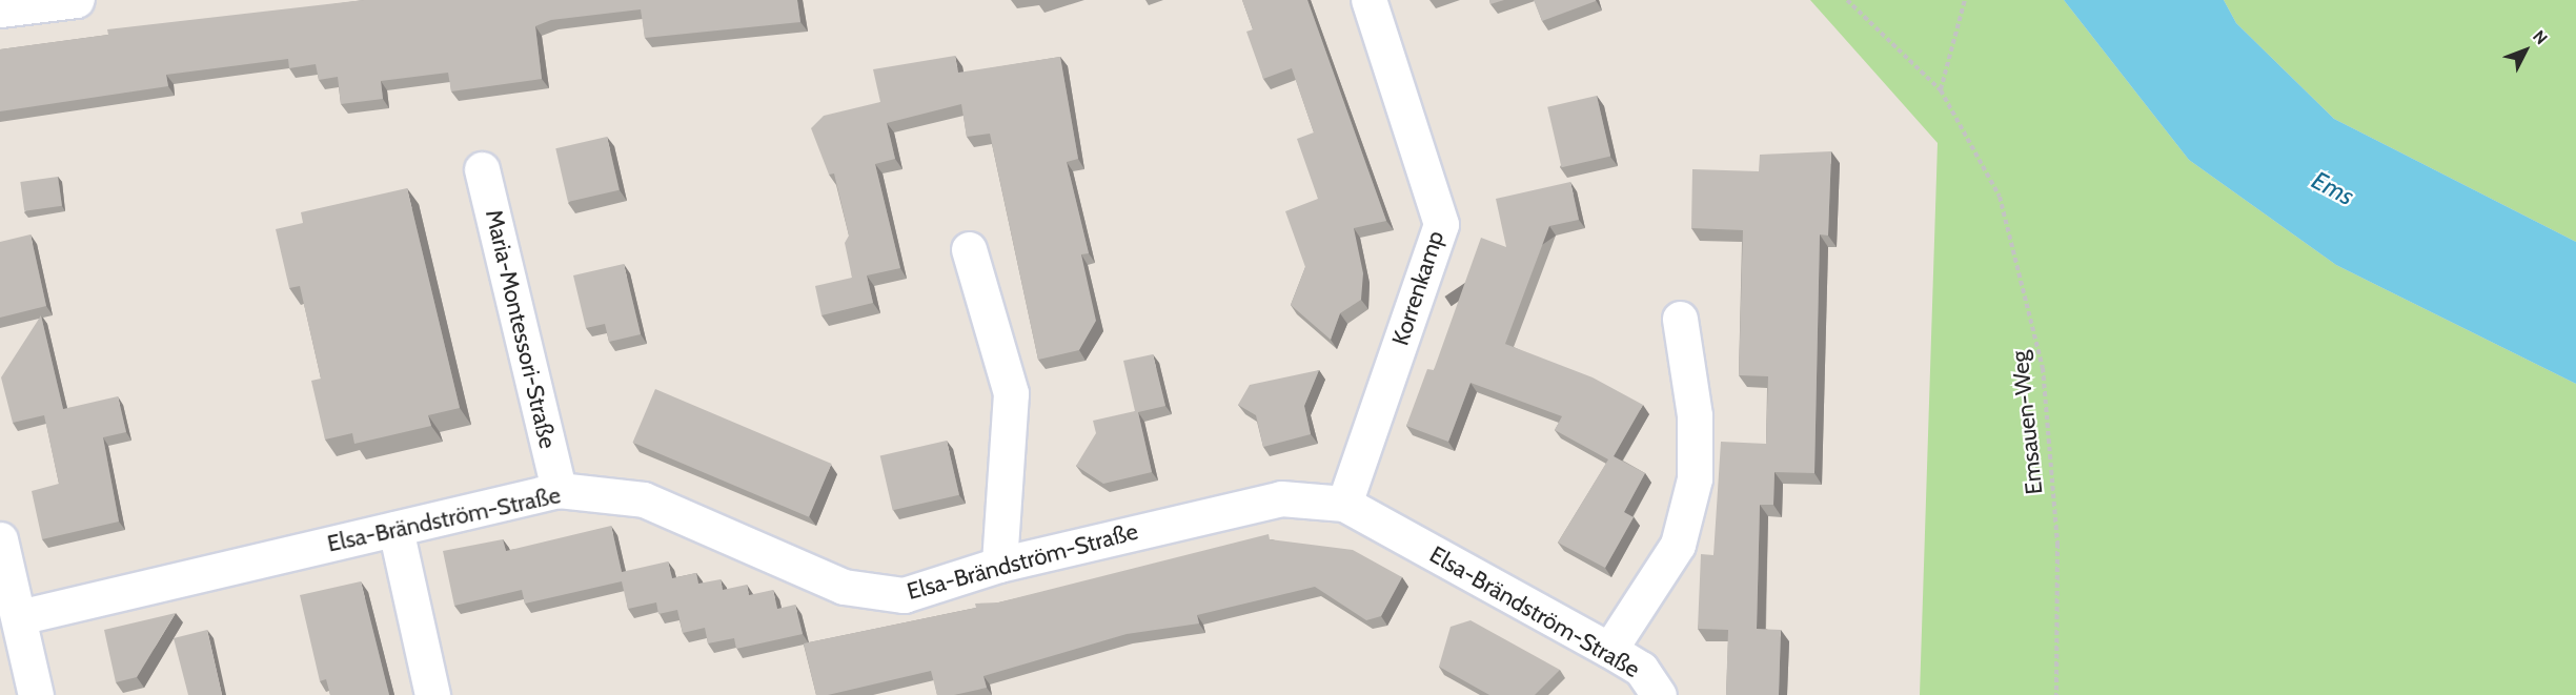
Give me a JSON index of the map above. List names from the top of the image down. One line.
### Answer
{"streets":{"street":["Korrenkamp","Maria-Montessori-Straße","Elsa-Brändström-Straße"],"path":["Emsauen-Weg"]},"crossings":[["Korrenkamp","Elsa-Brändström-Straße"],["Maria-Montessori-Straße","Elsa-Brändström-Straße"]],"water":["Ems"],"north":"top right"}
